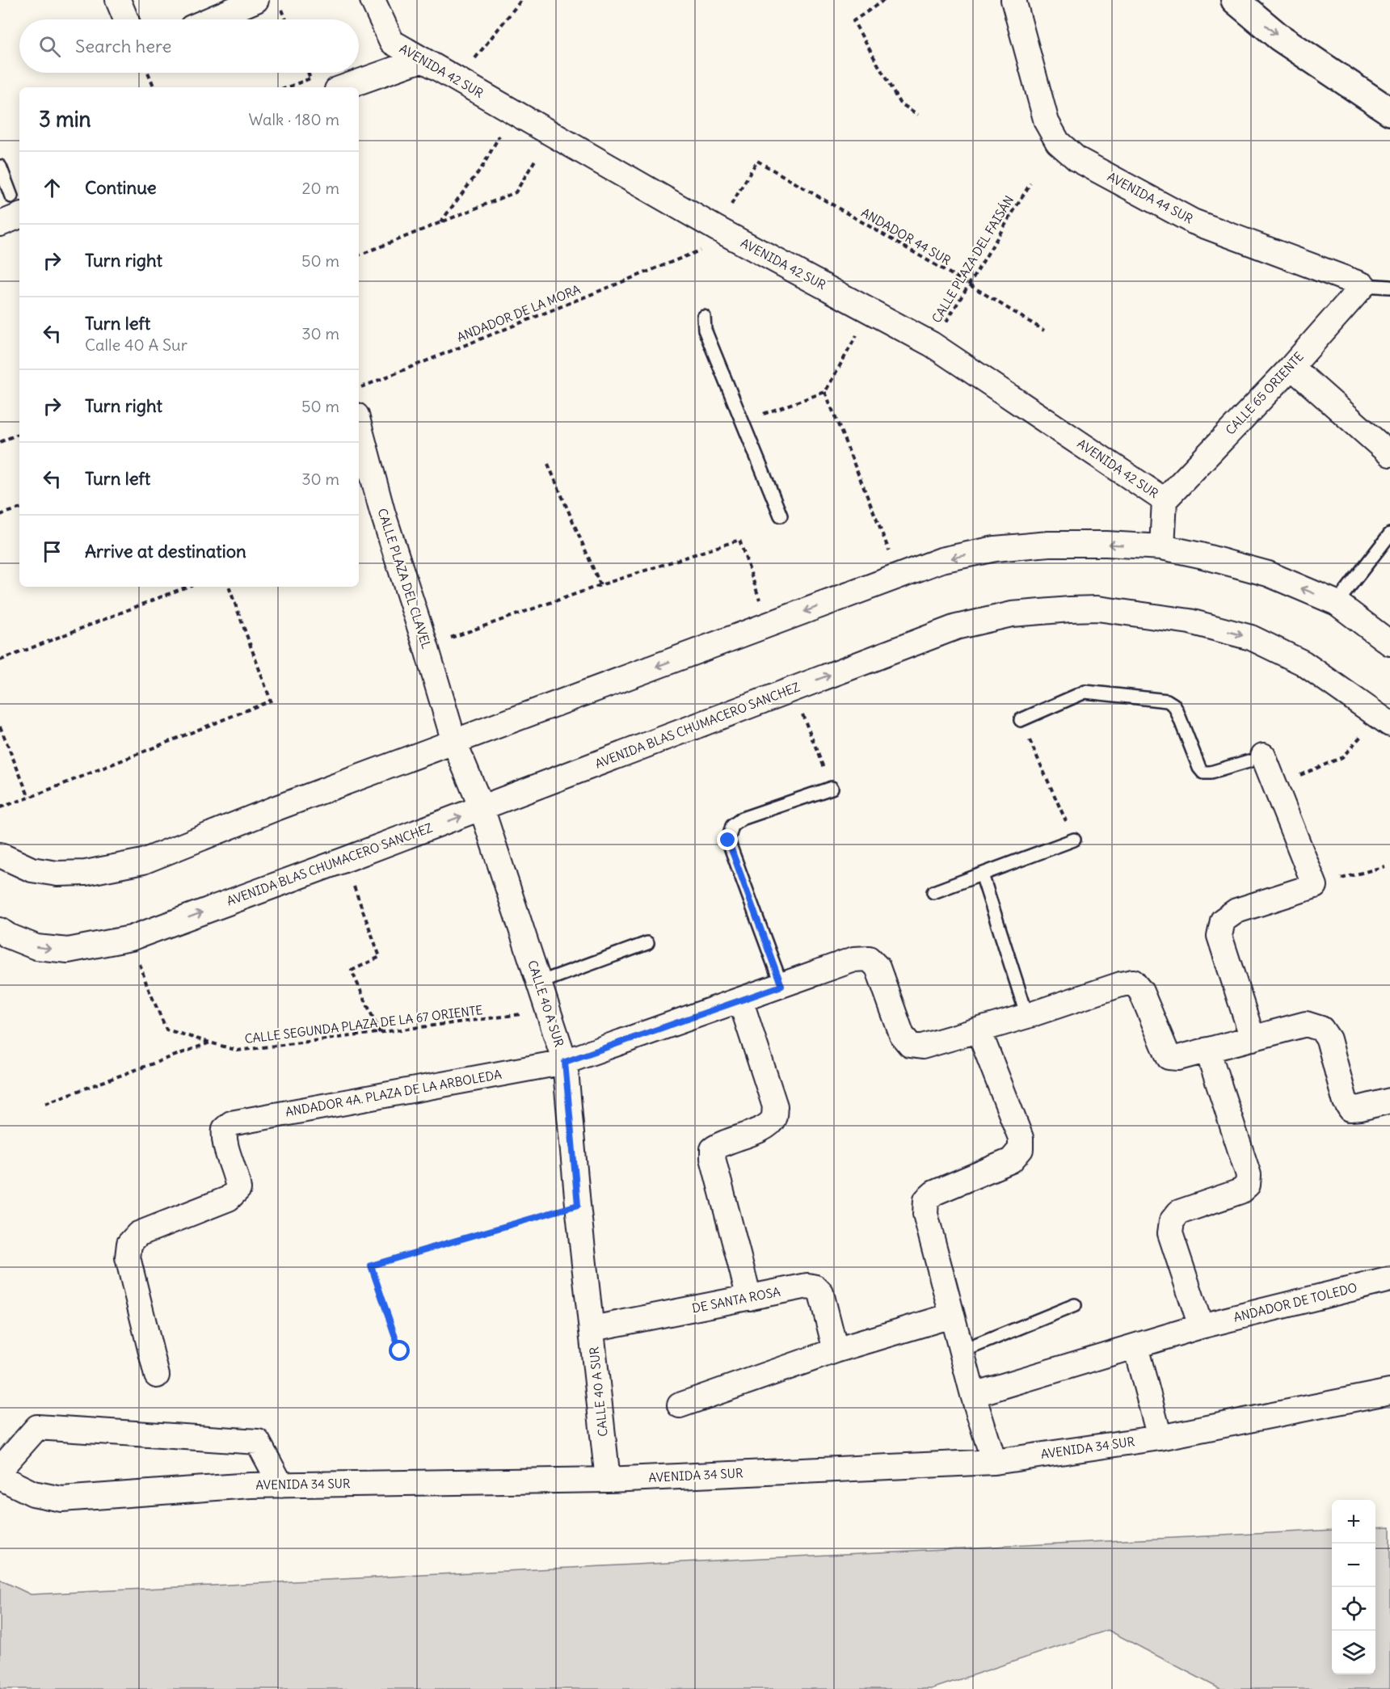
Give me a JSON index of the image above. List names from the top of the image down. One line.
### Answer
{"streets":{"street":["AVENIDA 42 SUR","AVENIDA 44 SUR","CALLE 65 ORIENTE","CALLE PLAZA DEL CLAVEL","AVENIDA BLAS CHUMACERO SANCHEZ","CALLE 40 A SUR","ANDADOR 4A. PLAZA DE LA ARBOLEDA","DE SANTA ROSA","ANDADOR DE TOLEDO","AVENIDA 34 SUR"],"path":["ANDADOR 44 SUR","CALLE PLAZA DEL FAISÁN","ANDADOR DE LA MORA","CALLE SEGUNDA PLAZA DE LA 67 ORIENTE"]},"crossings":[["AVENIDA 42 SUR","ANDADOR 44 SUR"],["AVENIDA 42 SUR","CALLE PLAZA DEL FAISÁN"],["AVENIDA 42 SUR","CALLE 65 ORIENTE"],["AVENIDA 44 SUR","CALLE 65 ORIENTE"],["ANDADOR 44 SUR","CALLE PLAZA DEL FAISÁN"],["CALLE PLAZA DEL CLAVEL","CALLE 40 A SUR"],["AVENIDA BLAS CHUMACERO SANCHEZ","CALLE 40 A SUR"],["AVENIDA BLAS CHUMACERO SANCHEZ","CALLE SEGUNDA PLAZA DE LA 67 ORIENTE"],["CALLE 40 A SUR","CALLE SEGUNDA PLAZA DE LA 67 ORIENTE"],["CALLE 40 A SUR","ANDADOR 4A. PLAZA DE LA ARBOLEDA"],["CALLE 40 A SUR","DE SANTA ROSA"],["CALLE 40 A SUR","AVENIDA 34 SUR"]],"page":{"search":"Search here","heading":["3 min","Walk · 180 m"],"list":[["Continue","20 m"],["Turn right","50 m"],["Turn left","Calle 40 A Sur","30 m"],["Turn right","50 m"],["Turn left","30 m"],"Arrive at destination"],"map_buttons":["+","−"]}}
